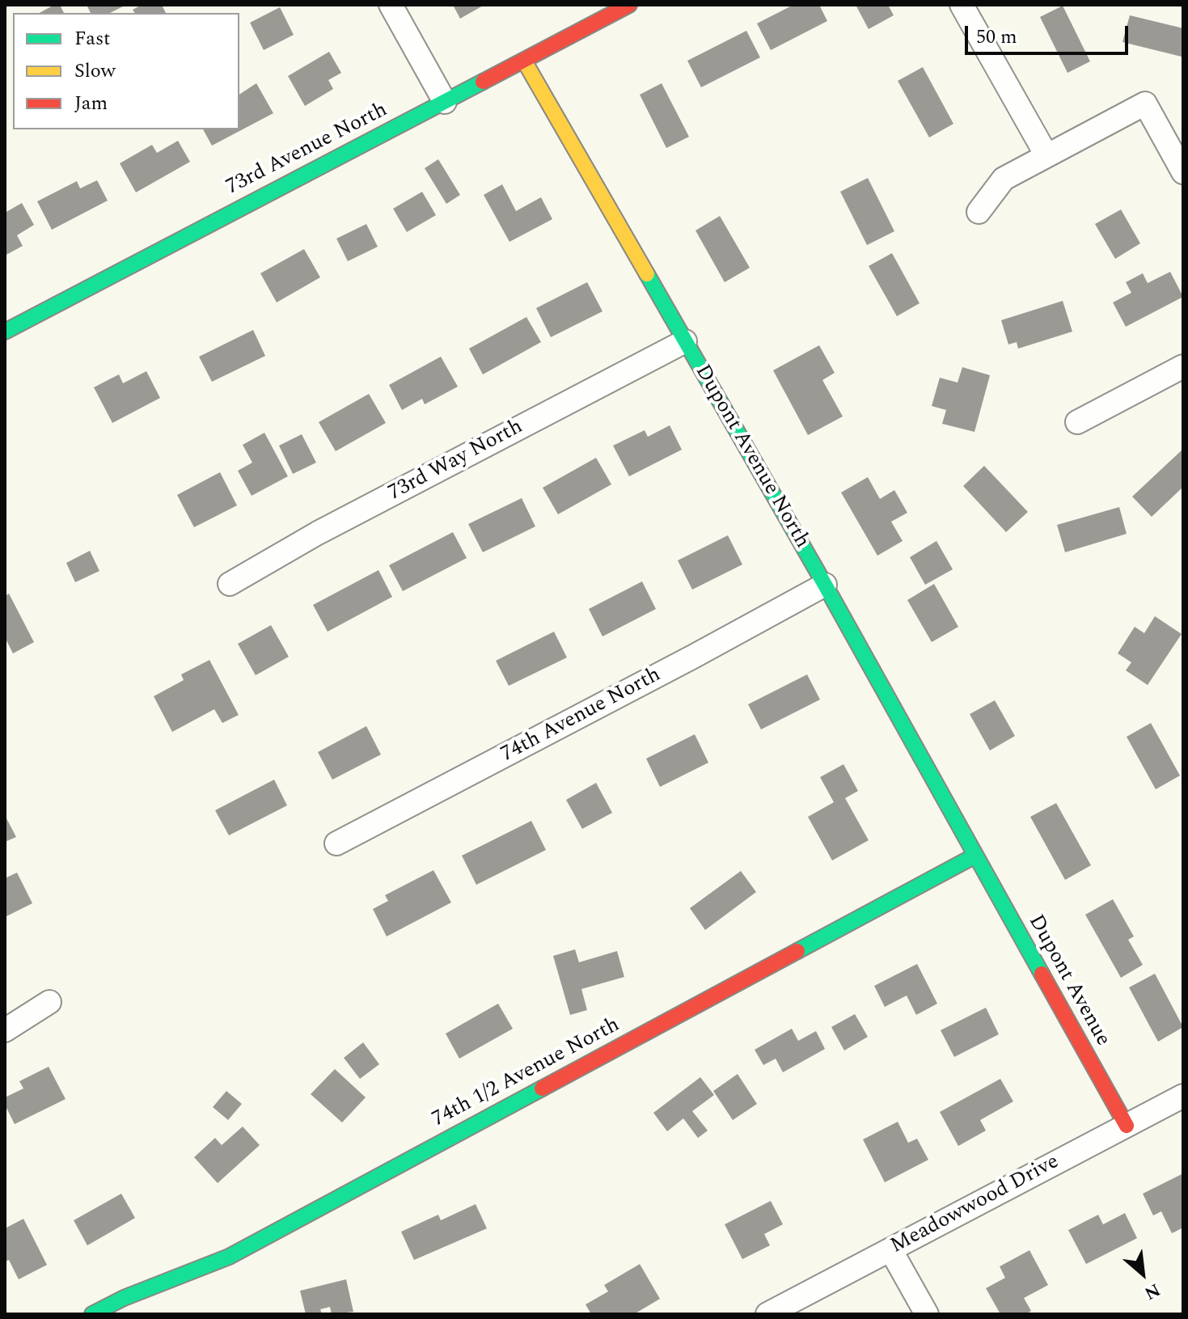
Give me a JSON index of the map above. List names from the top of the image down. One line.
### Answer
{"streets":{"street":["73rd Avenue North","Dupont Avenue North","73rd Way North","74th Avenue North","Dupont Avenue","74th 1/2 Avenue North","Meadowwood Drive"]},"crossings":[["73rd Avenue North","Dupont Avenue North"],["Dupont Avenue North","73rd Way North"],["Dupont Avenue North","74th Avenue North"],["Dupont Avenue North","Dupont Avenue"],["Dupont Avenue North","74th 1/2 Avenue North"],["Dupont Avenue","74th 1/2 Avenue North"],["Dupont Avenue","Meadowwood Drive"]],"legend":["Fast","Slow","Jam"],"scale_bar":"50 m","north":"bottom right"}
